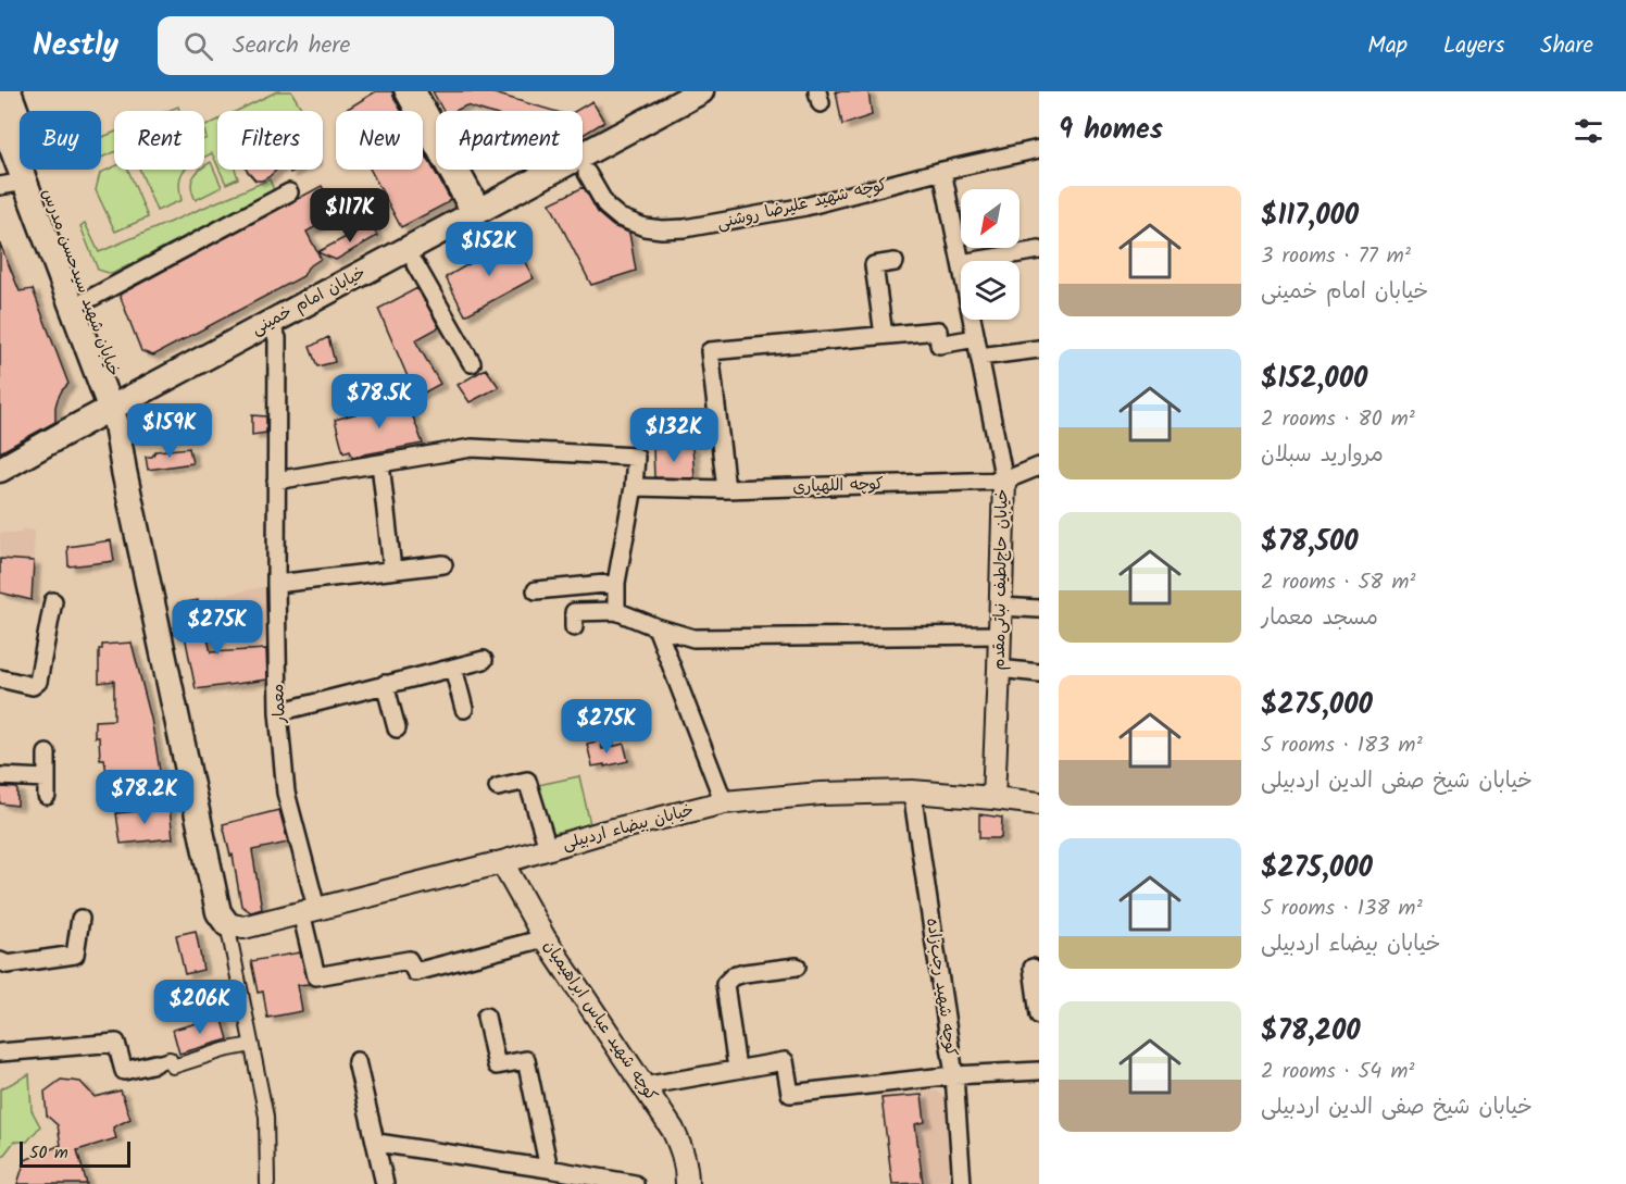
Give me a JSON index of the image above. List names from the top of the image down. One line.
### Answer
{"streets":{"main road":["خیابان شهید سیدحسن مدرس","خیابان امام خمینی"],"street":["کوچه شهید علیرضا روشنی","کوچه اللهیاری","خیابان حاج‌لطیف نباتی‌مقدم","معمار","خیابان بیضاء اردبیلی","کوچه شهید رجب‌زاده","کوچه شهید عباس ابراهیمیان"]},"crossings":[["کوچه شهید علیرضا روشنی","خیابان امام خمینی"],["کوچه شهید علیرضا روشنی","خیابان حاج‌لطیف نباتی‌مقدم"],["خیابان شهید سیدحسن مدرس","خیابان امام خمینی"],["خیابان شهید سیدحسن مدرس","خیابان بیضاء اردبیلی"],["خیابان امام خمینی","معمار"],["کوچه اللهیاری","خیابان حاج‌لطیف نباتی‌مقدم"],["خیابان حاج‌لطیف نباتی‌مقدم","خیابان بیضاء اردبیلی"],["معمار","خیابان بیضاء اردبیلی"],["معمار","کوچه شهید عباس ابراهیمیان"],["خیابان بیضاء اردبیلی","کوچه شهید رجب‌زاده"],["خیابان بیضاء اردبیلی","کوچه شهید عباس ابراهیمیان"]],"scale_bar":"50 m","north":"bottom left","page":{"header":"Nestly","search":"Search here","nav":["Map","Layers","Share"],"heading":"9 homes","chip":["Buy","Rent","Filters","New","Apartment"],"list":[{"name":"$117,000","note":"3 rooms · 77 m² · خیابان امام خمینی"},{"name":"$152,000","note":"2 rooms · 80 m² · مروارید سبلان"},{"name":"$78,500","note":"2 rooms · 58 m² · مسجد معمار"},{"name":"$275,000","note":"5 rooms · 183 m² · خیابان شیخ صفی الدین اردبیلی"},{"name":"$275,000","note":"5 rooms · 138 m² · خیابان بیضاء اردبیلی"},{"name":"$78,200","note":"2 rooms · 54 m² · خیابان شیخ صفی الدین اردبیلی"}],"price":["$117K","$152K","$78.5K","$159K","$132K","$275K","$275K","$78.2K","$206K"],"scale":"50 m"}}
